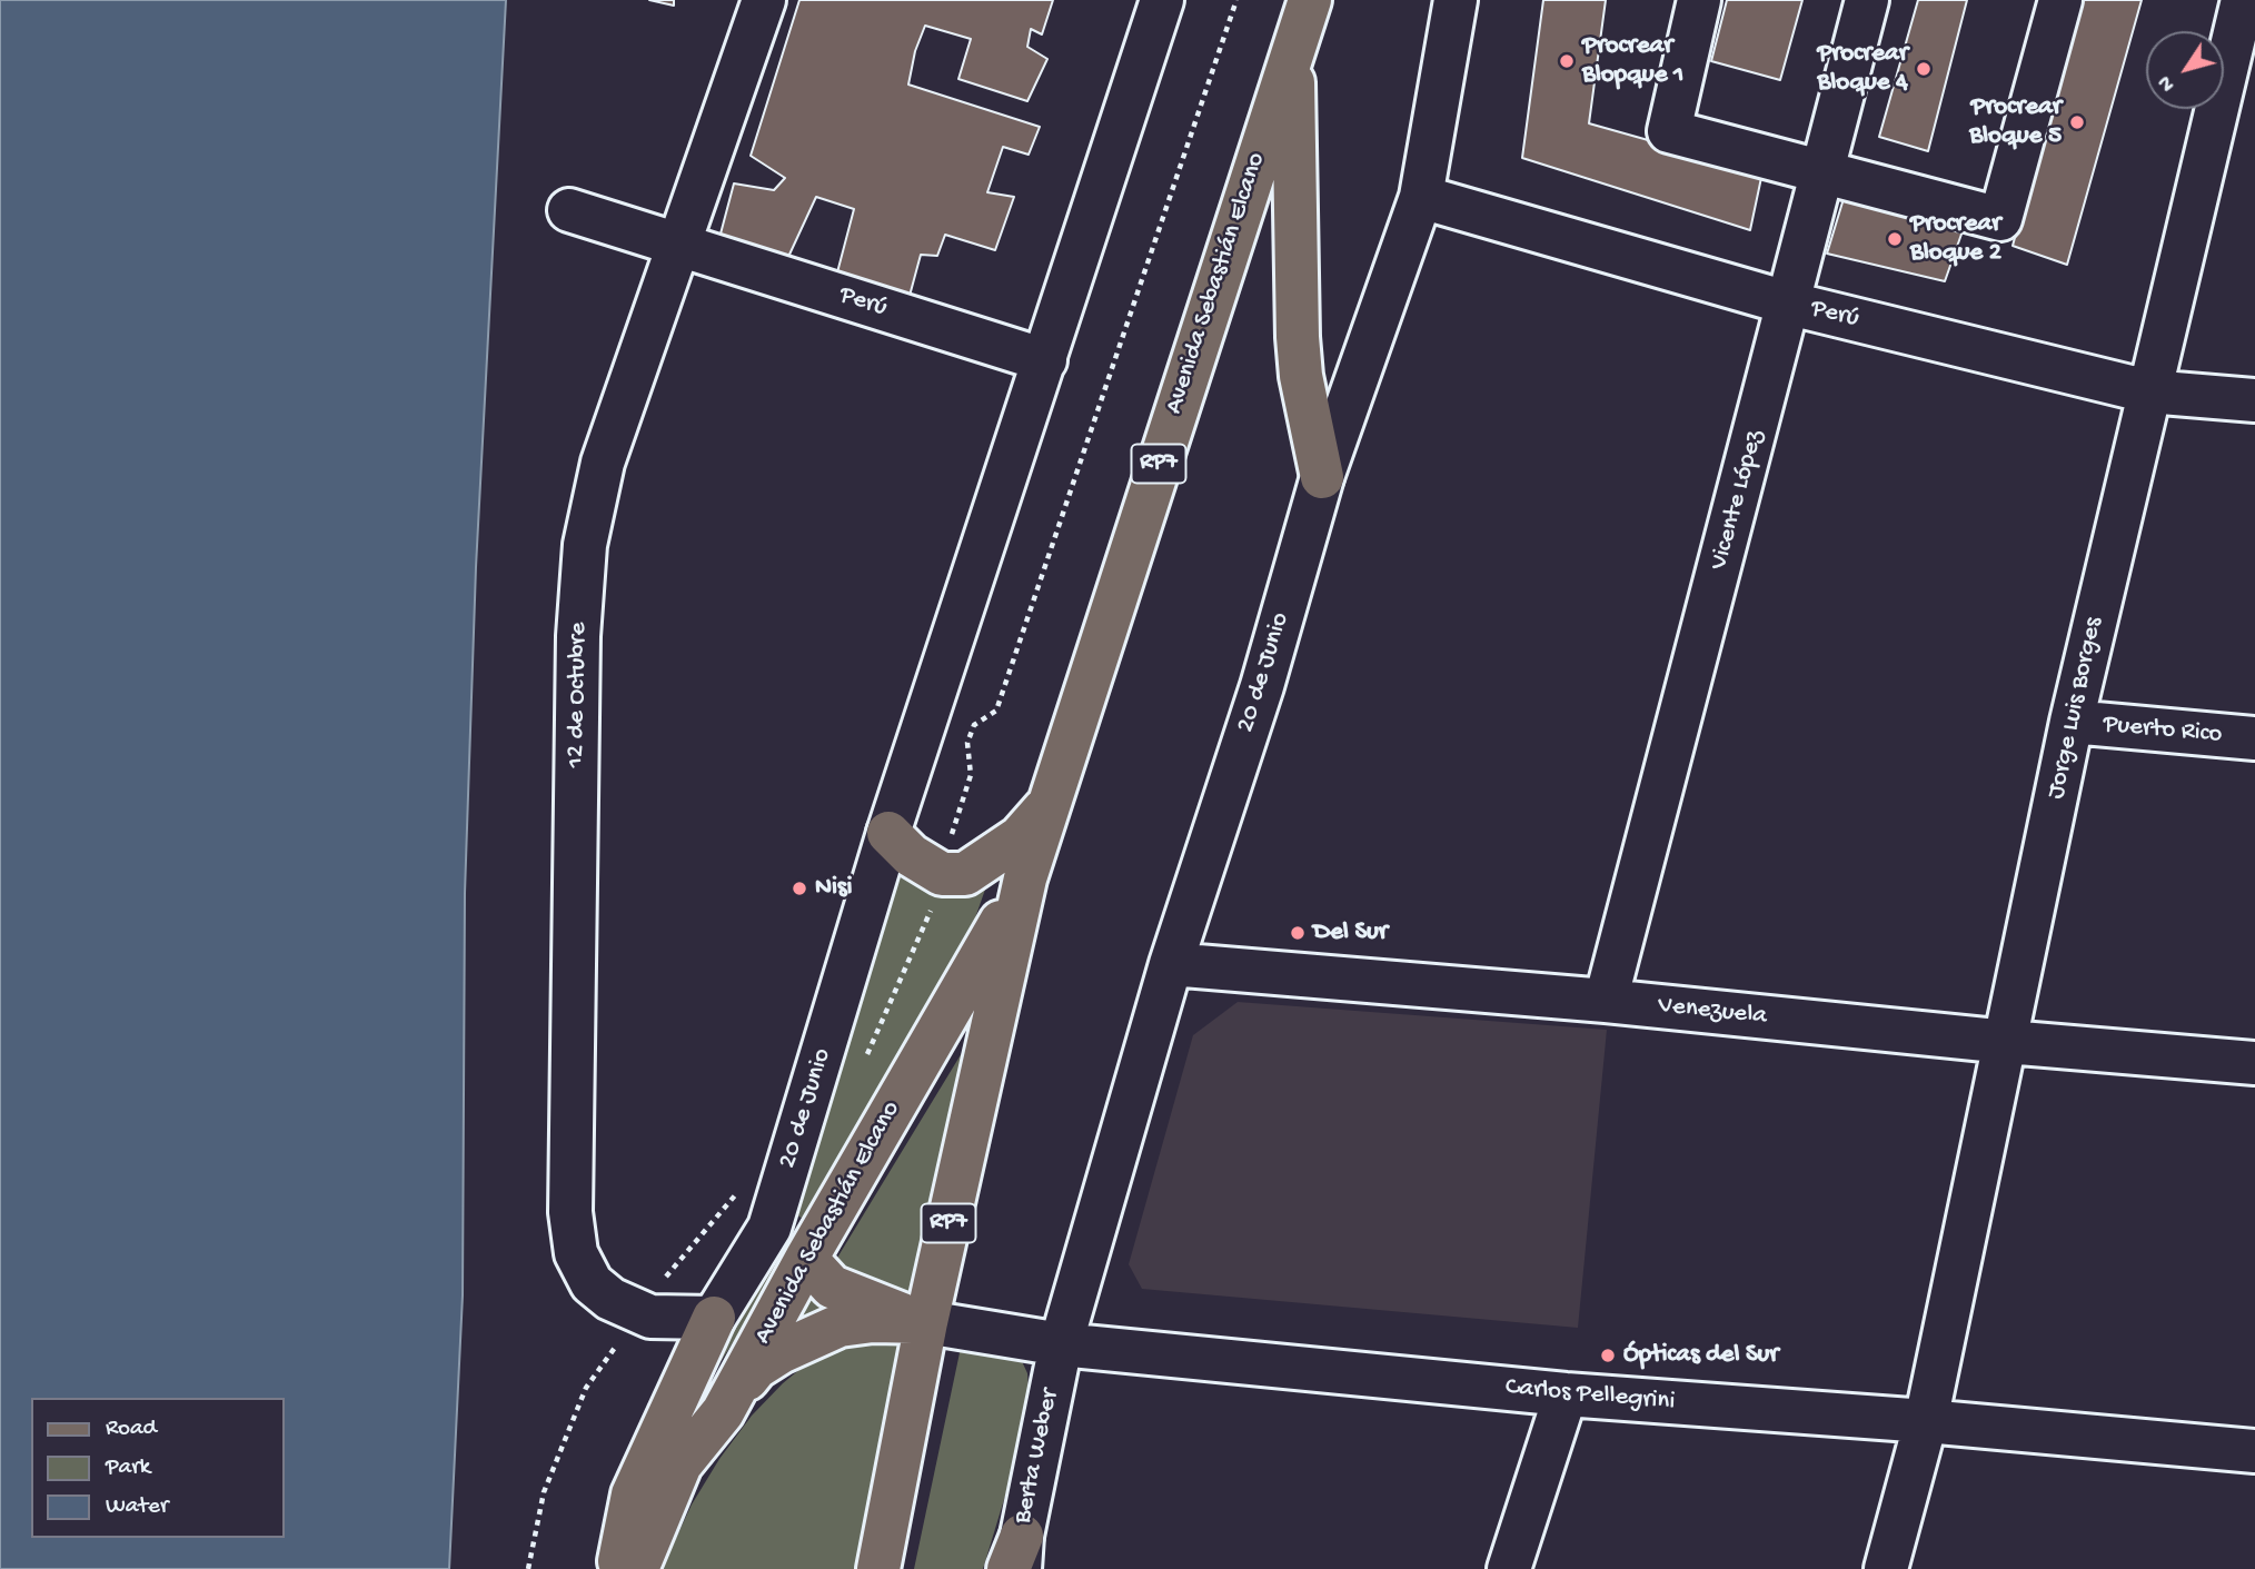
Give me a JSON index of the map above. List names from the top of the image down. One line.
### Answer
{"streets":{"main road":["Avenida Sebastián Elcano","RP7"],"street":["Perú","Vicente López","20 de Junio","12 de Octubre","Jorge Luis Borges","Puerto Rico","Venezuela","Carlos Pellegrini","Berta Weber"]},"crossings":[["Avenida Sebastián Elcano","Carlos Pellegrini"],["Perú","Vicente López"],["Perú","20 de Junio"],["Perú","12 de Octubre"],["Perú","Jorge Luis Borges"],["Vicente López","Venezuela"],["20 de Junio","12 de Octubre"],["20 de Junio","Venezuela"],["20 de Junio","Carlos Pellegrini"],["20 de Junio","Berta Weber"],["Jorge Luis Borges","Puerto Rico"],["Jorge Luis Borges","Venezuela"],["Jorge Luis Borges","Carlos Pellegrini"],["Carlos Pellegrini","Berta Weber"]],"places":["Procrear Blopque 1","Procrear Bloque 4","Procrear Bloque 5","Procrear Bloque 2","Nisi","Del Sur","Ópticas del Sur"],"legend":["Road","Park","Water"],"north":"bottom left"}
